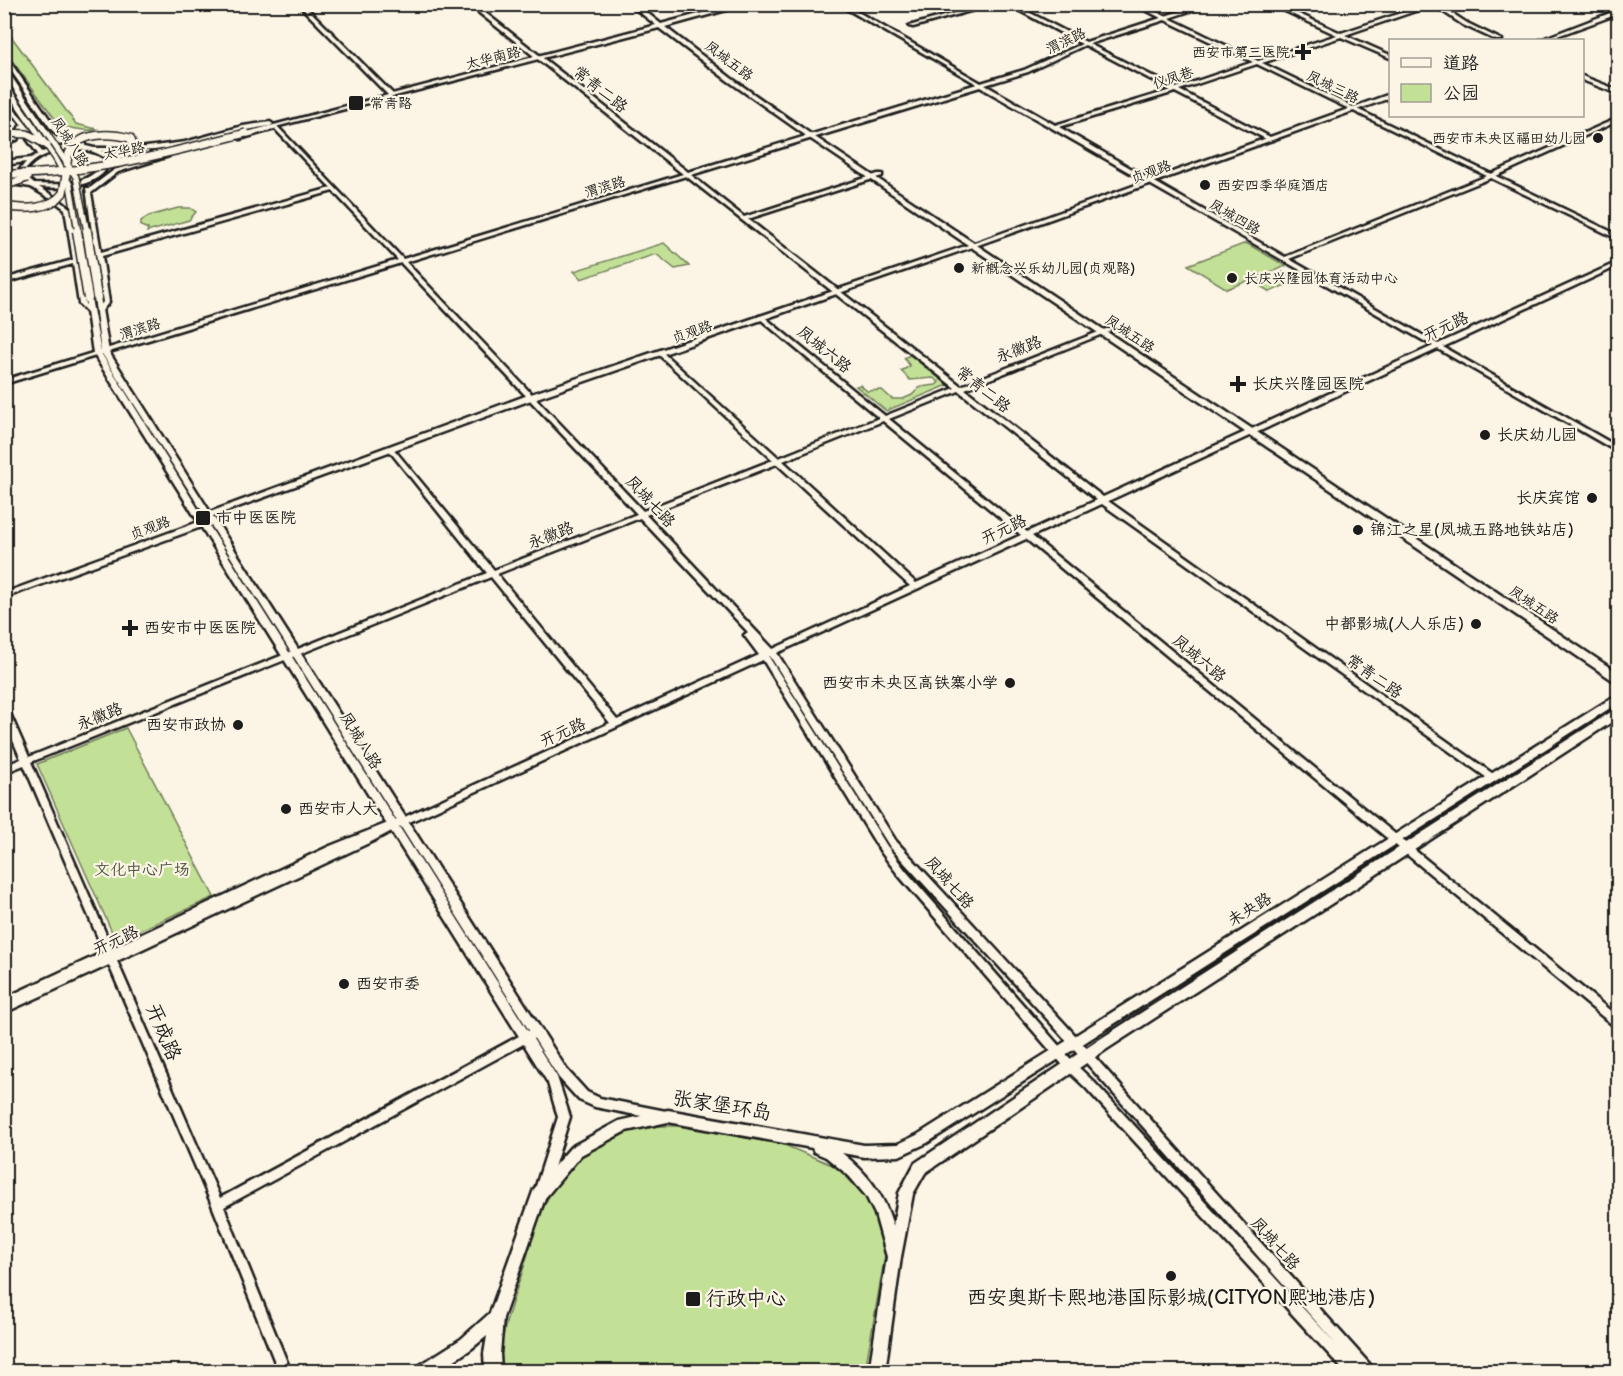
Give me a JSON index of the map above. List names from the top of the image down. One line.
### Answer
{"streets":{"main road":["太华南路","凤城五路","凤城八路","太华路","贞观路","未央路","张家堡环岛"],"street":["渭滨路","仪凤巷","凤城三路","常青二路","凤城四路","开元路","凤城六路","永徽路","凤城七路","开成路"]},"crossings":[["渭滨路","凤城五路"],["渭滨路","凤城三路"],["渭滨路","常青二路"],["渭滨路","凤城八路"],["渭滨路","凤城四路"],["太华南路","凤城五路"],["太华南路","常青二路"],["太华南路","太华路"],["凤城五路","贞观路"],["凤城五路","开元路"],["凤城五路","永徽路"],["仪凤巷","凤城三路"],["仪凤巷","凤城四路"],["凤城三路","贞观路"],["常青二路","贞观路"],["常青二路","开元路"],["常青二路","永徽路"],["常青二路","未央路"],["凤城八路","贞观路"],["凤城八路","开元路"],["凤城八路","永徽路"],["凤城八路","张家堡环岛"],["贞观路","凤城四路"],["贞观路","凤城六路"],["贞观路","凤城七路"],["凤城四路","开元路"],["开元路","凤城六路"],["开元路","凤城七路"],["开元路","开成路"],["凤城六路","永徽路"],["凤城六路","未央路"],["永徽路","凤城七路"],["永徽路","开成路"],["凤城七路","未央路"],["未央路","张家堡环岛"]],"parks":["文化中心广场"],"places":{"health":["西安市第三医院","长庆兴隆园医院","西安市中医医院"],"transit":["常青路","市中医医院","行政中心"],"other":["西安市未央区福田幼儿园","西安四季华庭酒店","新概念兴乐幼儿园(贞观路)","长庆兴隆园体育活动中心","长庆幼儿园","长庆宾馆","锦江之星(凤城五路地铁站店)","中都影城(人人乐店)","西安市未央区高铁寨小学","西安市政协","西安市人大","西安市委","西安奥斯卡熙地港国际影城(CITYON熙地港店)"]},"legend":["道路","公园"]}
